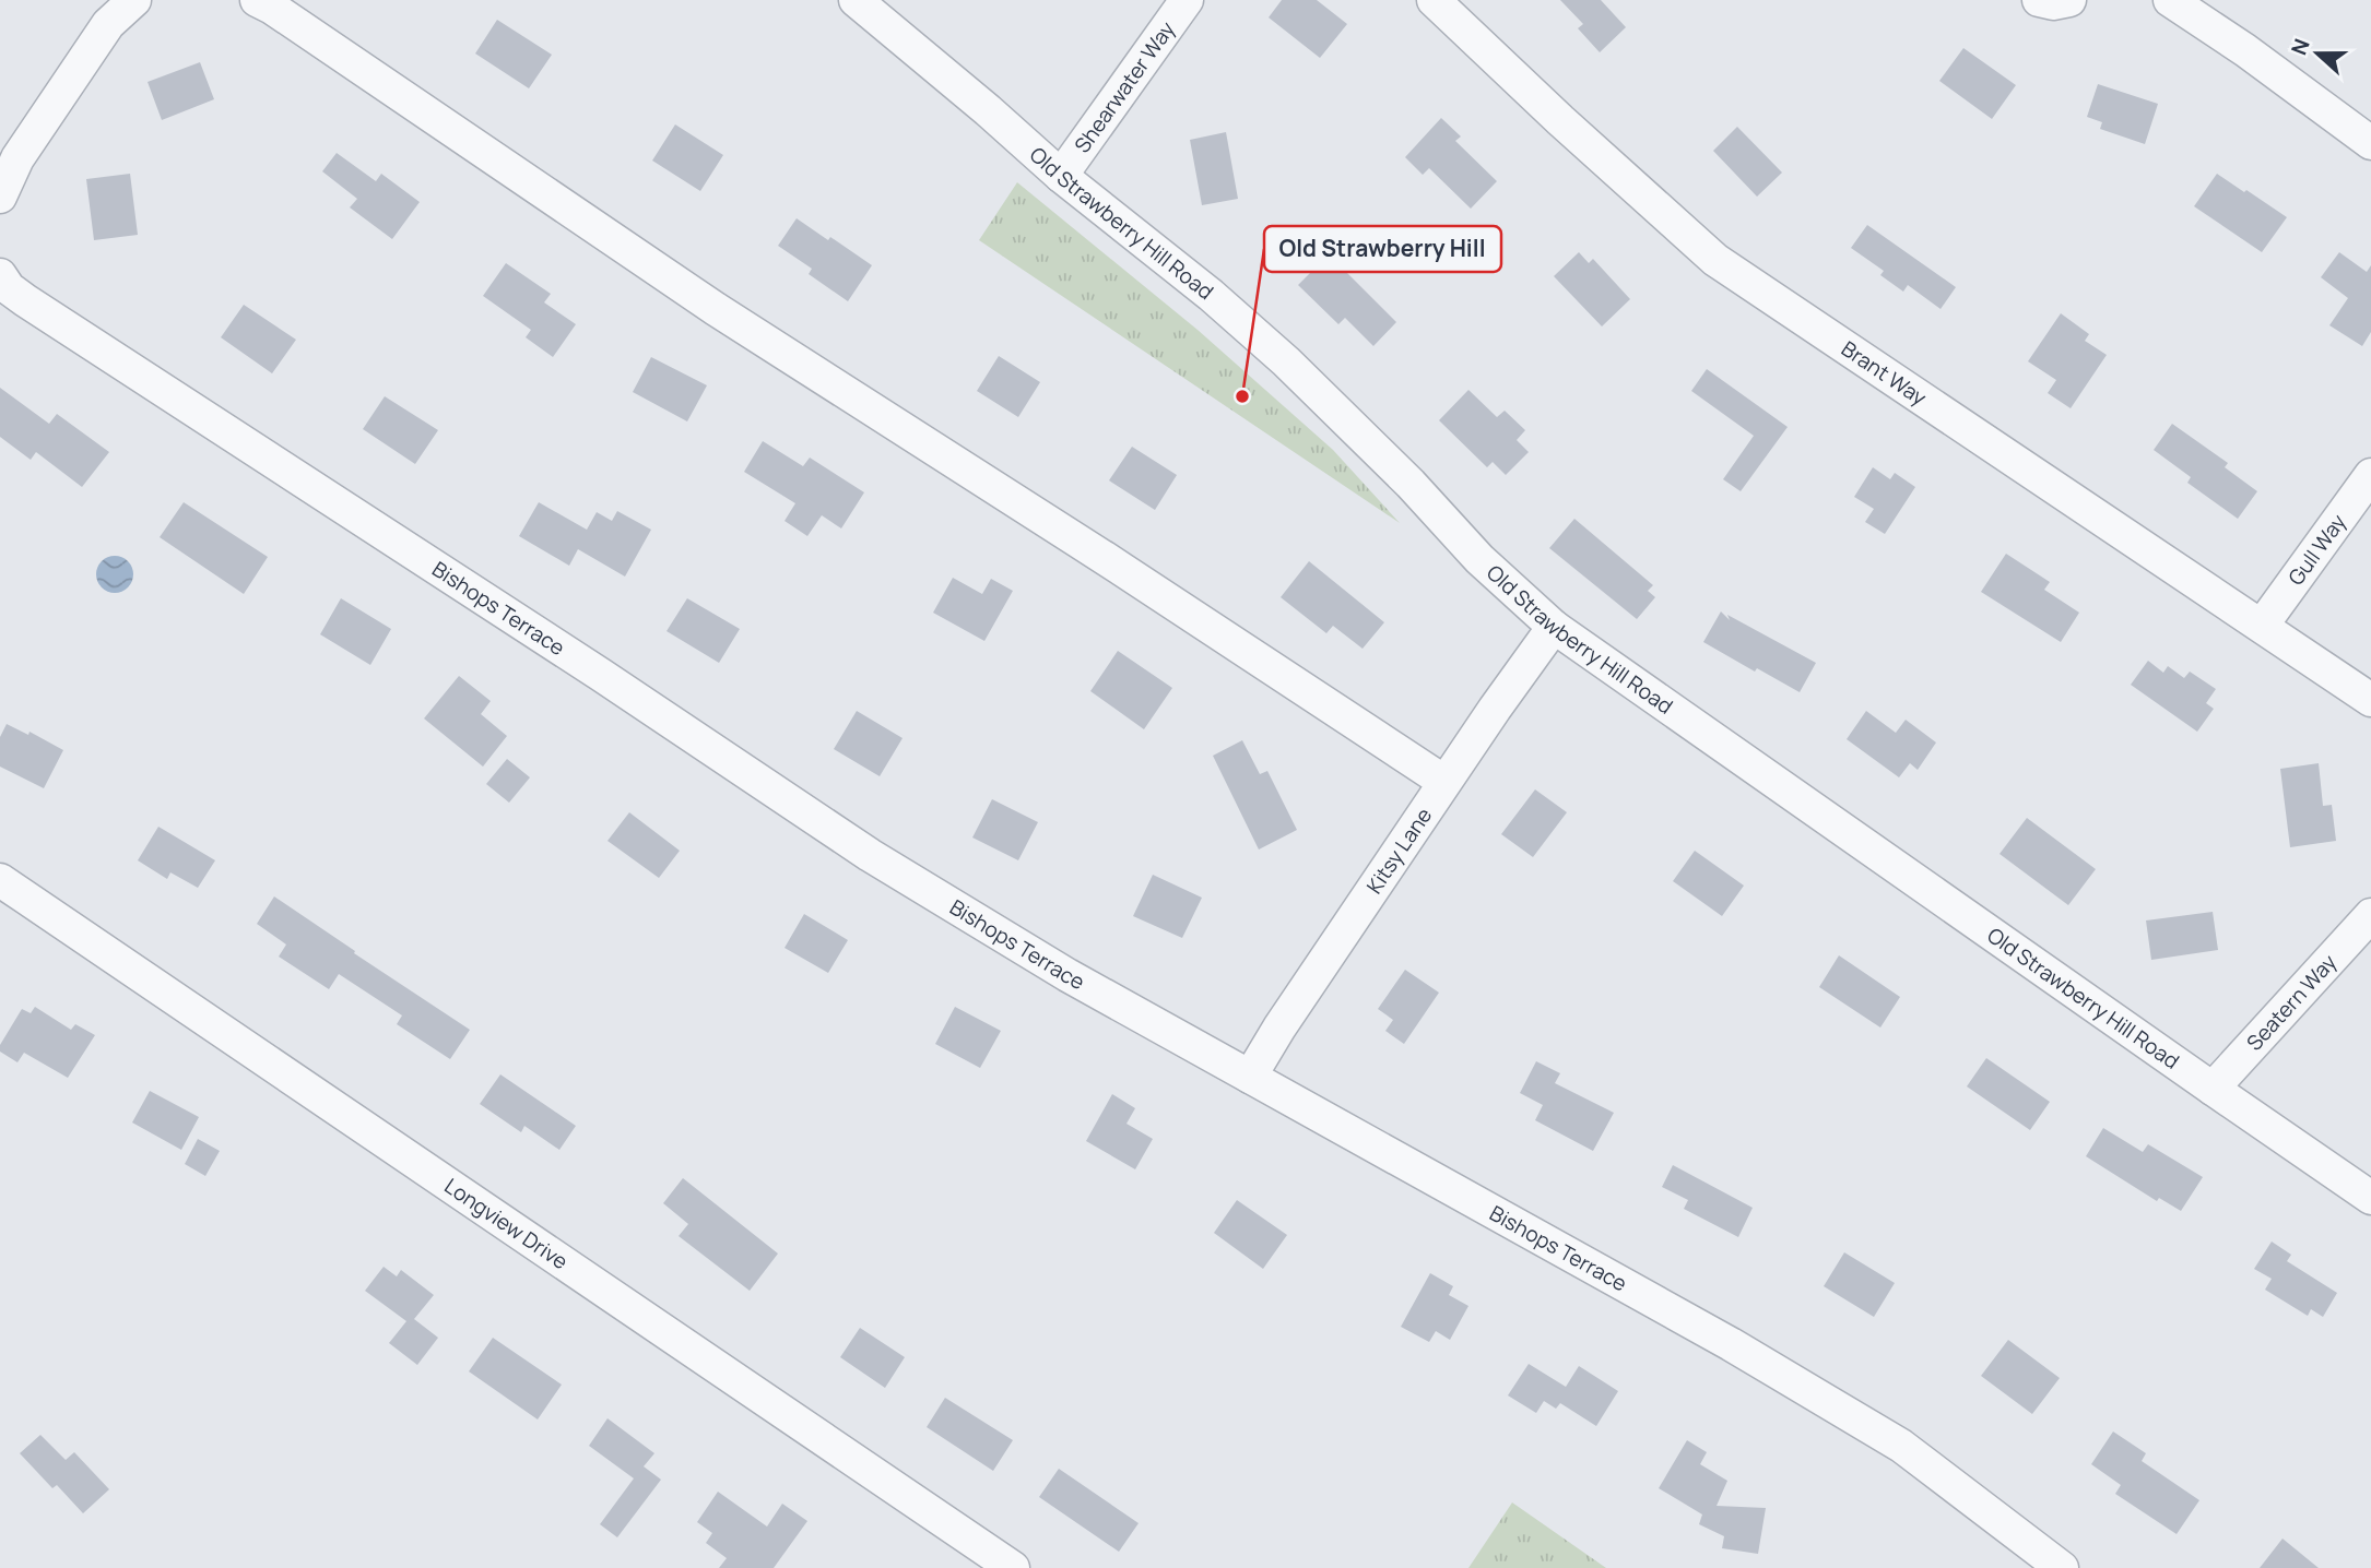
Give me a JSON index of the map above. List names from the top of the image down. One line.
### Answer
{"streets":{"street":["Shearwater Way","Old Strawberry Hill Road","Brant Way","Gull Way","Bishops Terrace","Kitsy Lane","Seatern Way","Longview Drive"]},"crossings":[["Shearwater Way","Old Strawberry Hill Road"],["Old Strawberry Hill Road","Kitsy Lane"],["Old Strawberry Hill Road","Seatern Way"],["Brant Way","Gull Way"],["Bishops Terrace","Kitsy Lane"]],"places":["Old Strawberry Hill"],"north":"left"}
